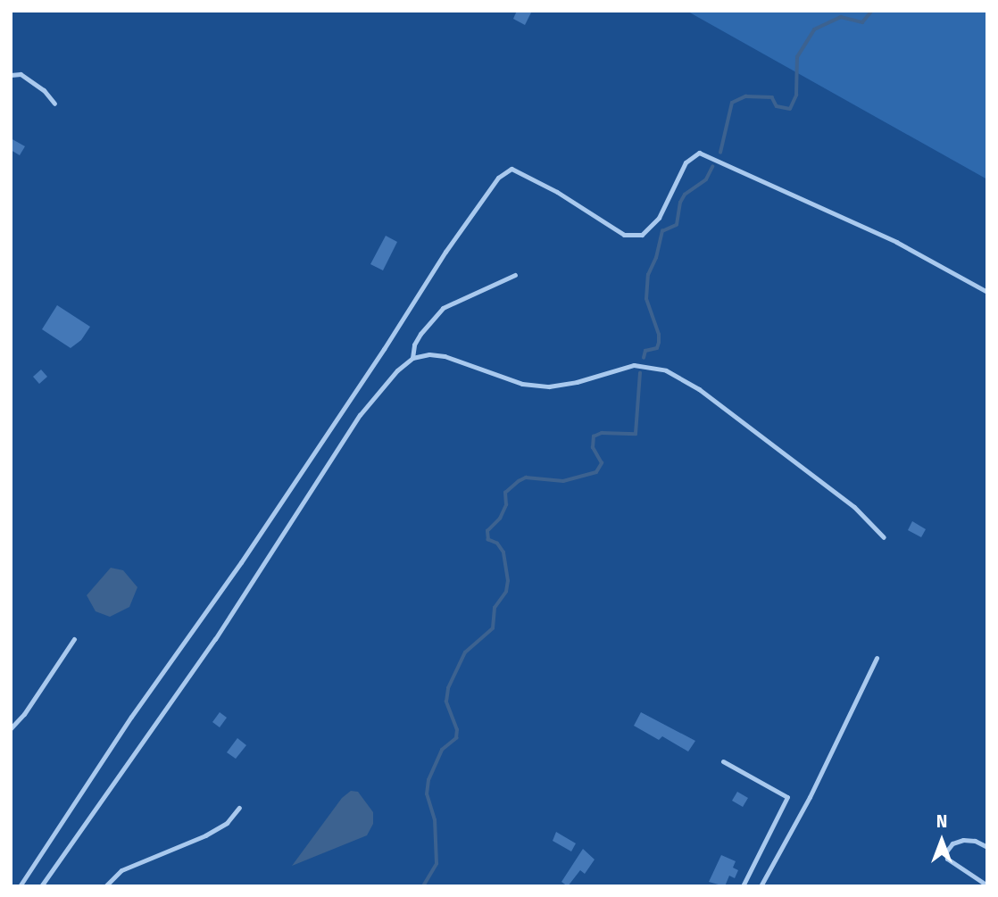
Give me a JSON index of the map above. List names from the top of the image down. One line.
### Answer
{"north":"top"}
